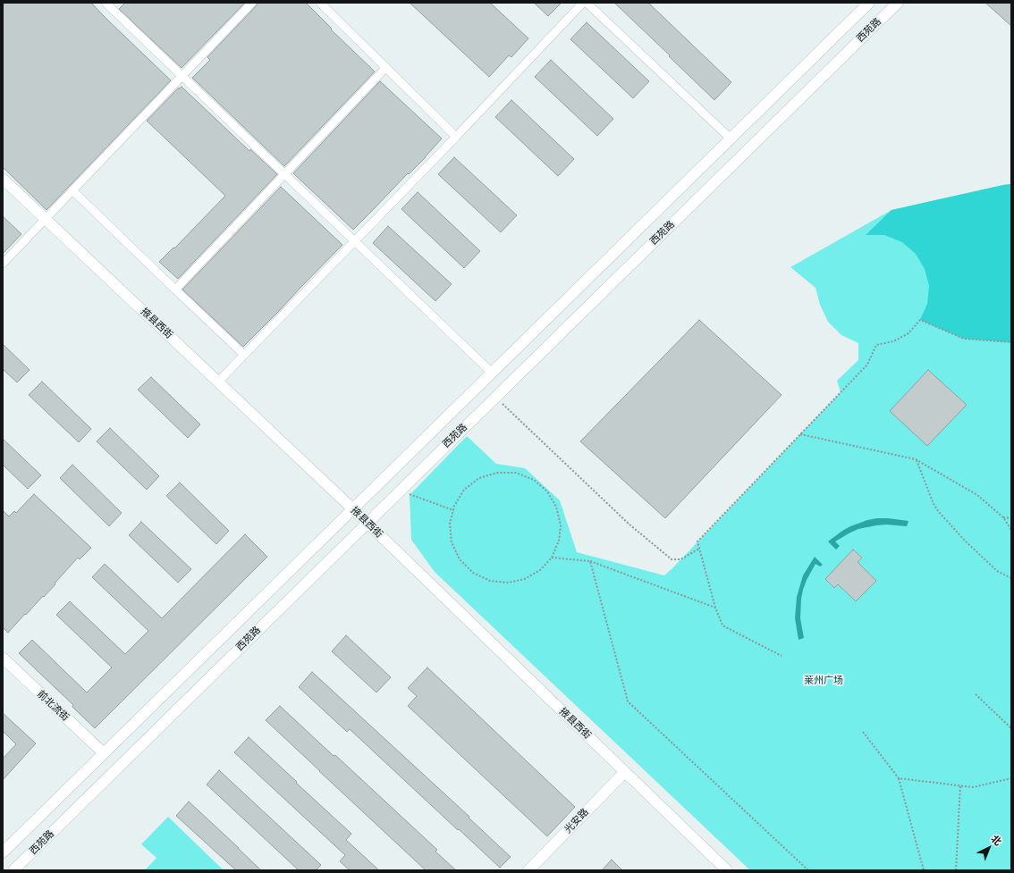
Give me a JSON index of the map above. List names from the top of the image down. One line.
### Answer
{"streets":{"main road":["西苑路","掖县西街","前北流街","光安路"]},"crossings":[["西苑路","掖县西街"],["西苑路","前北流街"],["掖县西街","光安路"]],"parks":["莱州广场"],"north":"top right"}
